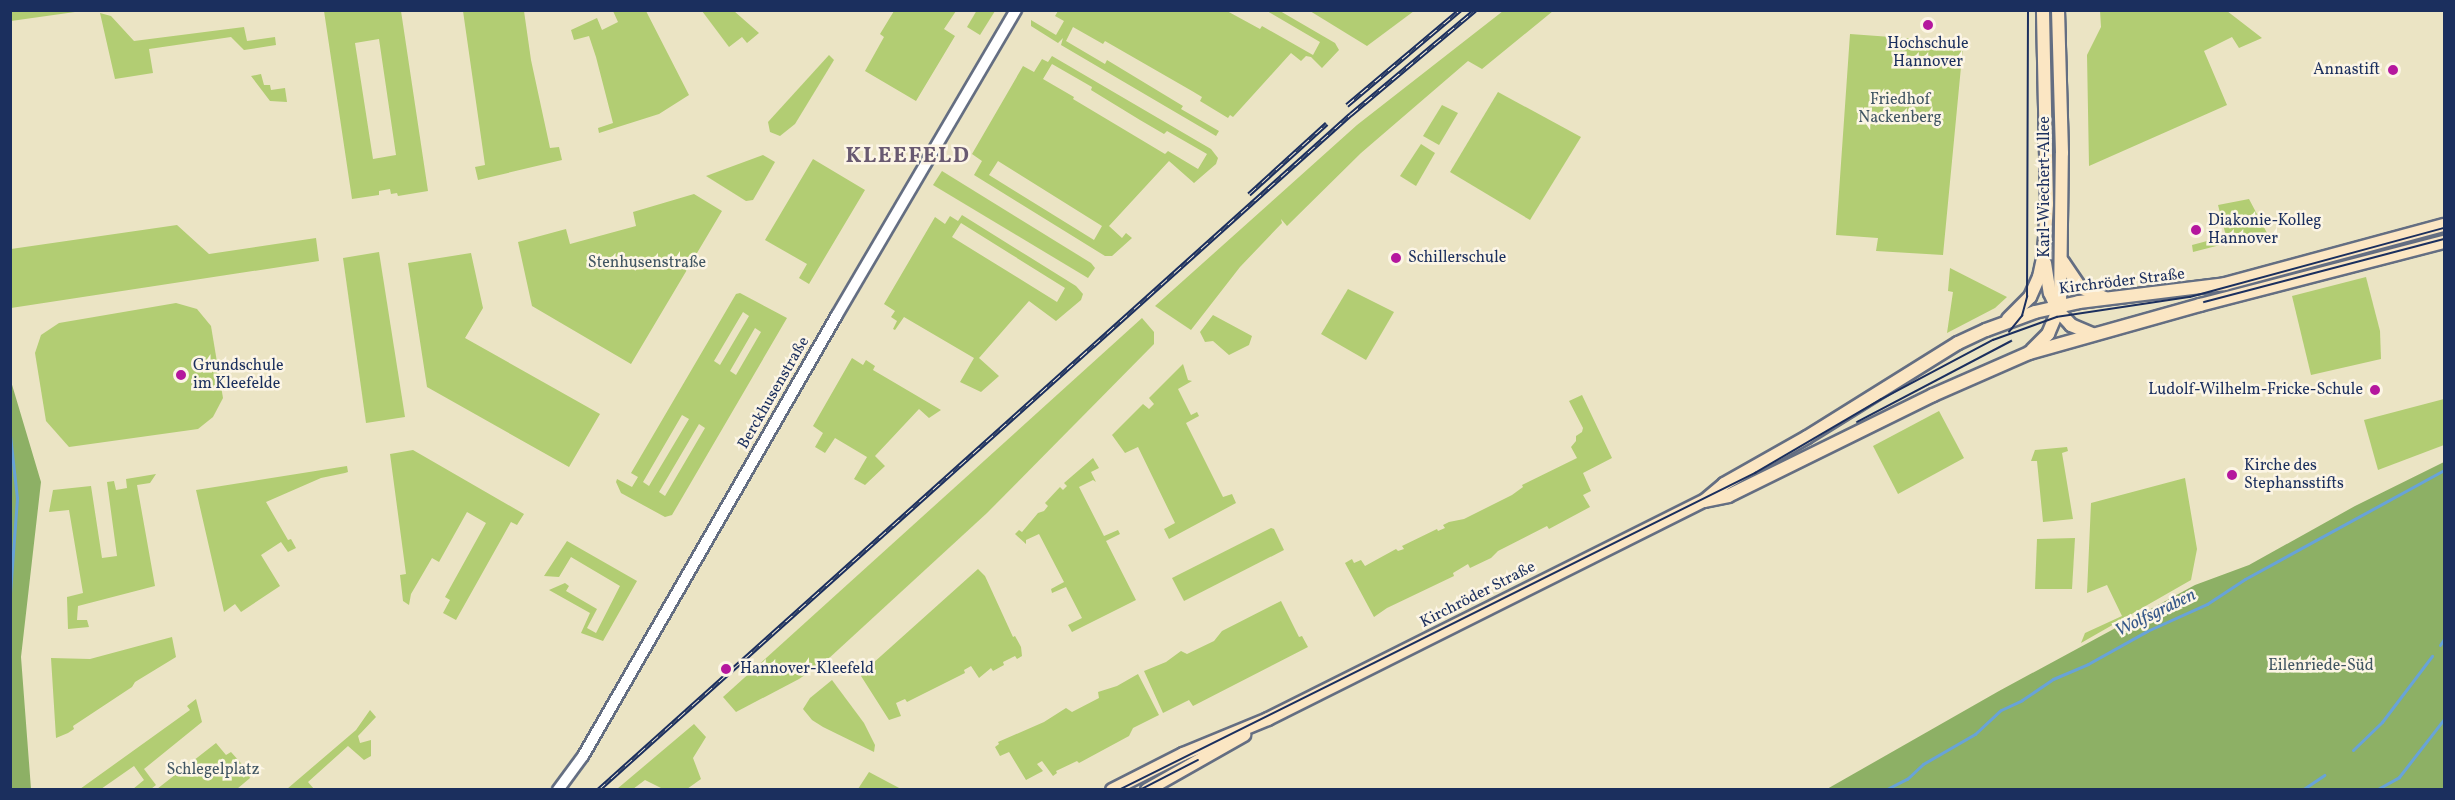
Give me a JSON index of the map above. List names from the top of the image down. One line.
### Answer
{"streets":{"main road":["Karl-Wiechert-Allee","Kirchröder Straße"],"street":["Berckhusenstraße"]},"crossings":[["Karl-Wiechert-Allee","Kirchröder Straße"]],"districts":["KLEEFELD"],"water":["Wolfsgraben"],"parks":["Friedhof Nackenberg","Stenhusenstraße","Eilenriede-Süd","Schlegelplatz"],"places":["Hochschule Hannover","Annastift","Diakonie-Kolleg Hannover","Schillerschule","Grundschule im Kleefelde","Ludolf-Wilhelm-Fricke-Schule","Kirche des Stephansstifts","Hannover-Kleefeld"]}
